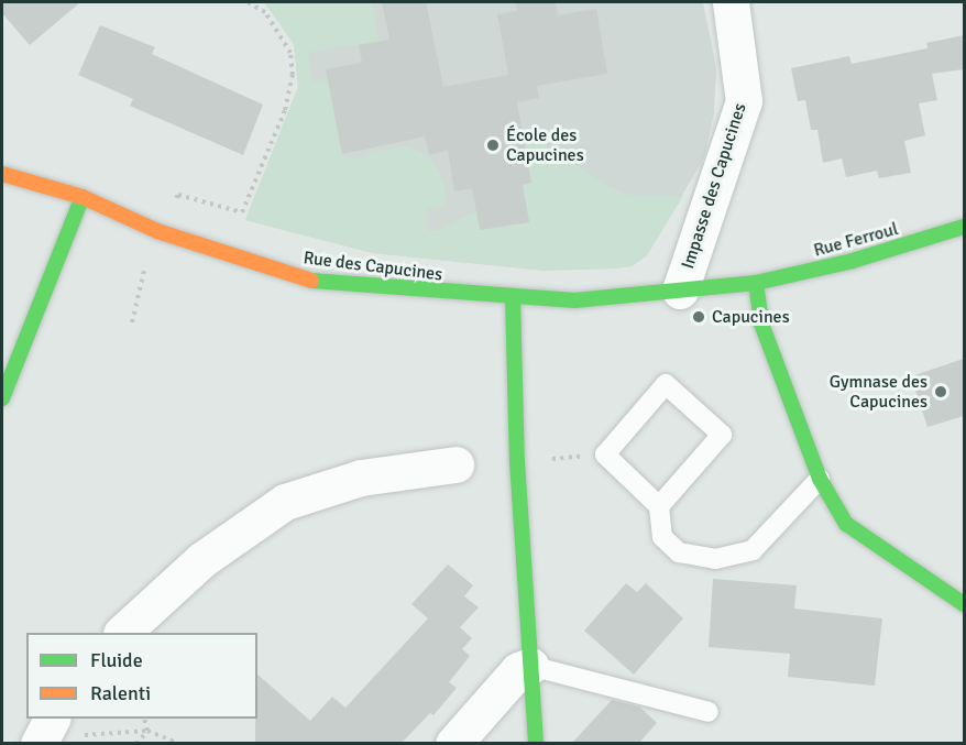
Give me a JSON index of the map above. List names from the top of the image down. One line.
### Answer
{"streets":{"street":["Impasse des Capucines","Rue Ferroul","Rue des Capucines"]},"crossings":[["Impasse des Capucines","Rue des Capucines"],["Rue Ferroul","Rue des Capucines"]],"places":["École des Capucines","Capucines","Gymnase des Capucines"],"legend":["Fluide","Ralenti"]}
